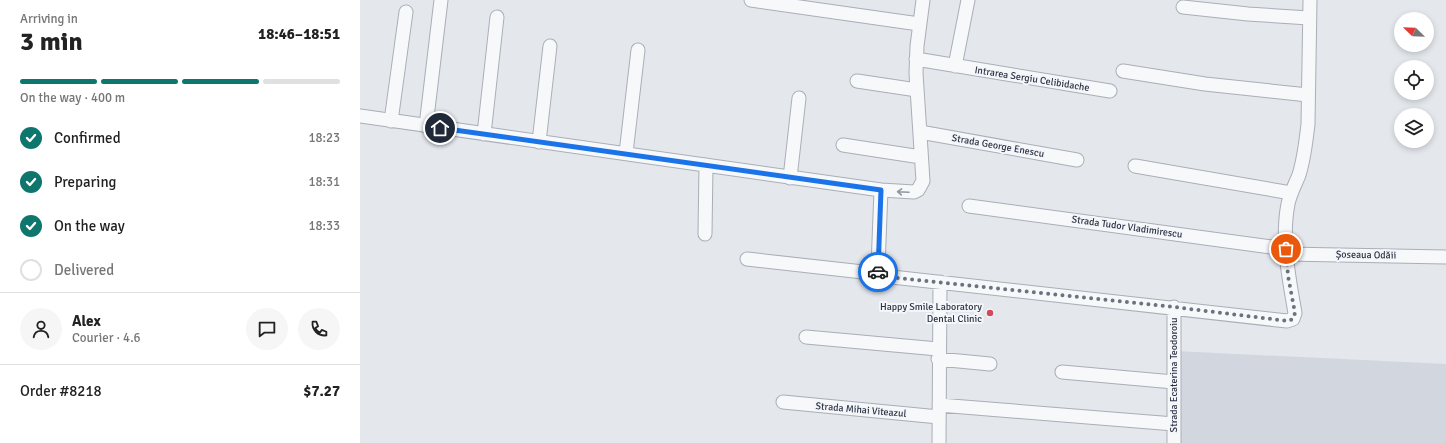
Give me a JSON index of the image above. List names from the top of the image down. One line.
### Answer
{"streets":{"street":["Intrarea Sergiu Celibidache","Strada George Enescu","Strada Tudor Vladimirescu","Șoseaua Odăii","Strada Ecaterina Teodoroiu","Strada Mihai Viteazul"]},"crossings":[["Strada Tudor Vladimirescu","Șoseaua Odăii"],["Strada Ecaterina Teodoroiu","Strada Mihai Viteazul"]],"places":["Happy Smile Laboratory Dental Clinic"],"north":"top left","page":{"heading":["3 min","Arriving in","18:46–18:51"],"panel":["Alex","Courier · 4.6","Order #8218","$7.27"],"bar":"On the way · 400 m","list":[["Confirmed","18:23"],["Preparing","18:31"],["On the way","18:33"],"Delivered"]}}
